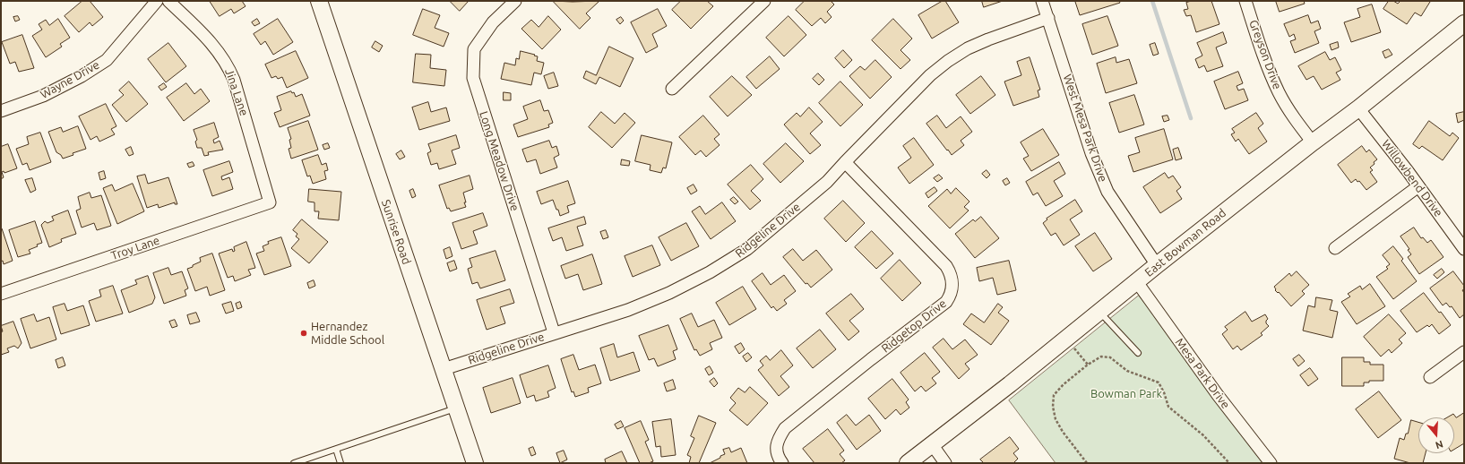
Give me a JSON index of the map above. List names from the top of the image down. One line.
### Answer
{"streets":{"street":["Greyson Drive","Wayne Drive","Jina Lane","West Mesa Park Drive","Long Meadow Drive","Willowbend Drive","Ridgeline Drive","Sunrise Road","East Bowman Road","Troy Lane","Ridgetop Drive","Mesa Park Drive"]},"crossings":[["Greyson Drive","East Bowman Road"],["Jina Lane","Troy Lane"],["West Mesa Park Drive","Ridgeline Drive"],["West Mesa Park Drive","East Bowman Road"],["Long Meadow Drive","Ridgeline Drive"],["Willowbend Drive","East Bowman Road"],["Ridgeline Drive","Sunrise Road"],["Ridgeline Drive","Ridgetop Drive"],["East Bowman Road","Mesa Park Drive"]],"parks":["Bowman Park"],"places":["Hernandez Middle School"],"north":"bottom"}
